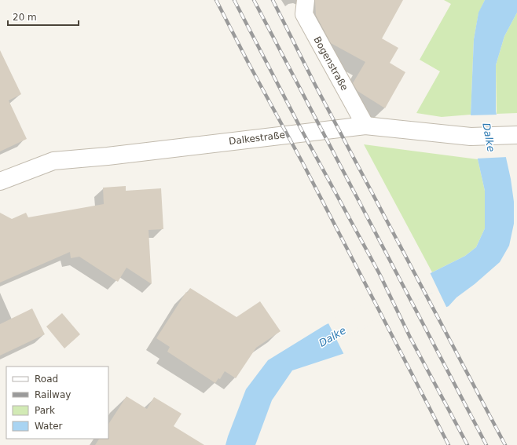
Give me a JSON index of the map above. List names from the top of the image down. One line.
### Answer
{"streets":{"street":["Bogenstraße","Dalkestraße"]},"crossings":[["Bogenstraße","Dalkestraße"]],"water":["Dalke"],"legend":["Road","Railway","Park","Water"],"scale_bar":"20 m"}
